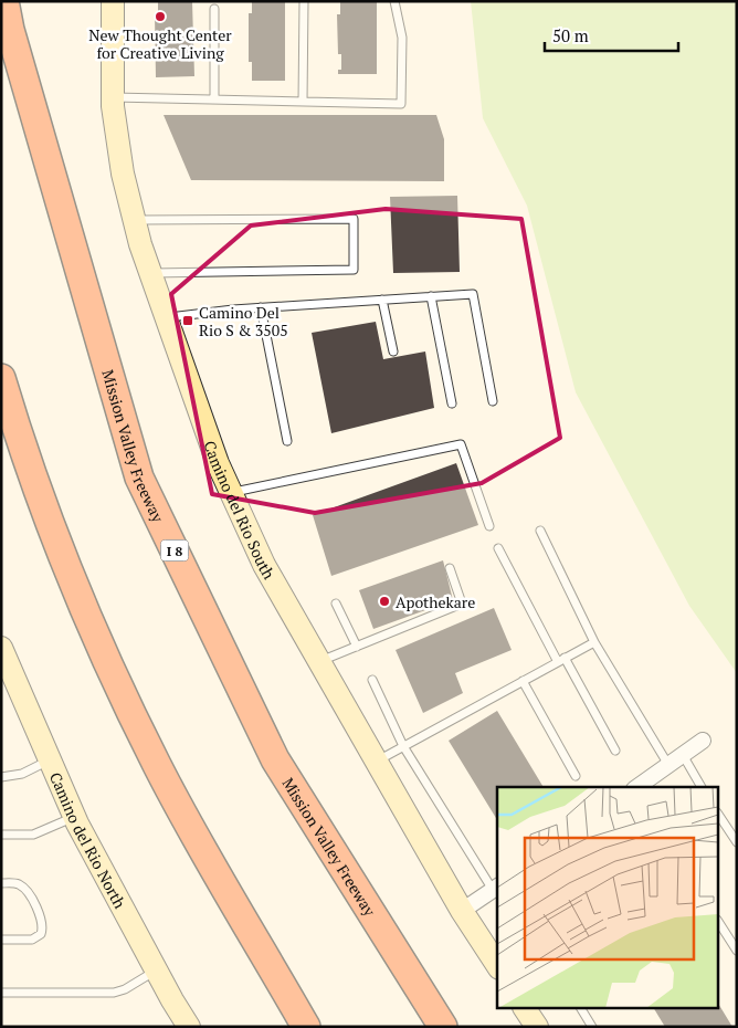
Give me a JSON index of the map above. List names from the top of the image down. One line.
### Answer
{"streets":{"highway":["Mission Valley Freeway","I 8"],"street":["Camino del Rio South","Camino del Rio North"]},"places":{"other":["New Thought Center for Creative Living","Apothekare"],"transit":["Camino Del Rio S & 3505"]},"scale_bar":"50 m"}
